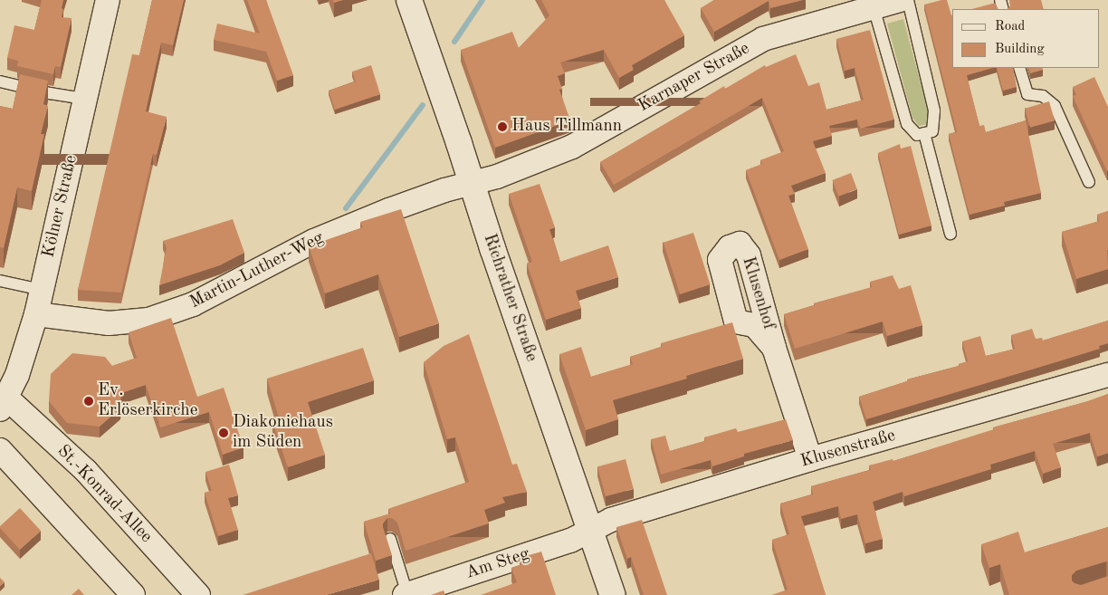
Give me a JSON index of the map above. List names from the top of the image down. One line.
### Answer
{"streets":{"main road":["Richrather Straße"],"street":["Karnaper Straße","Kölner Straße","Martin-Luther-Weg","Klusenhof","Klusenstraße","St.-Konrad-Allee","Am Steg"]},"crossings":[["Karnaper Straße","Martin-Luther-Weg"],["Karnaper Straße","Richrather Straße"],["Kölner Straße","Martin-Luther-Weg"],["Kölner Straße","St.-Konrad-Allee"],["Martin-Luther-Weg","Richrather Straße"],["Klusenhof","Klusenstraße"],["Richrather Straße","Klusenstraße"],["Richrather Straße","Am Steg"],["Klusenstraße","Am Steg"]],"places":["Haus Tillmann","Ev. Erlöserkirche","Diakoniehaus im Süden"],"legend":["Road","Building"]}
